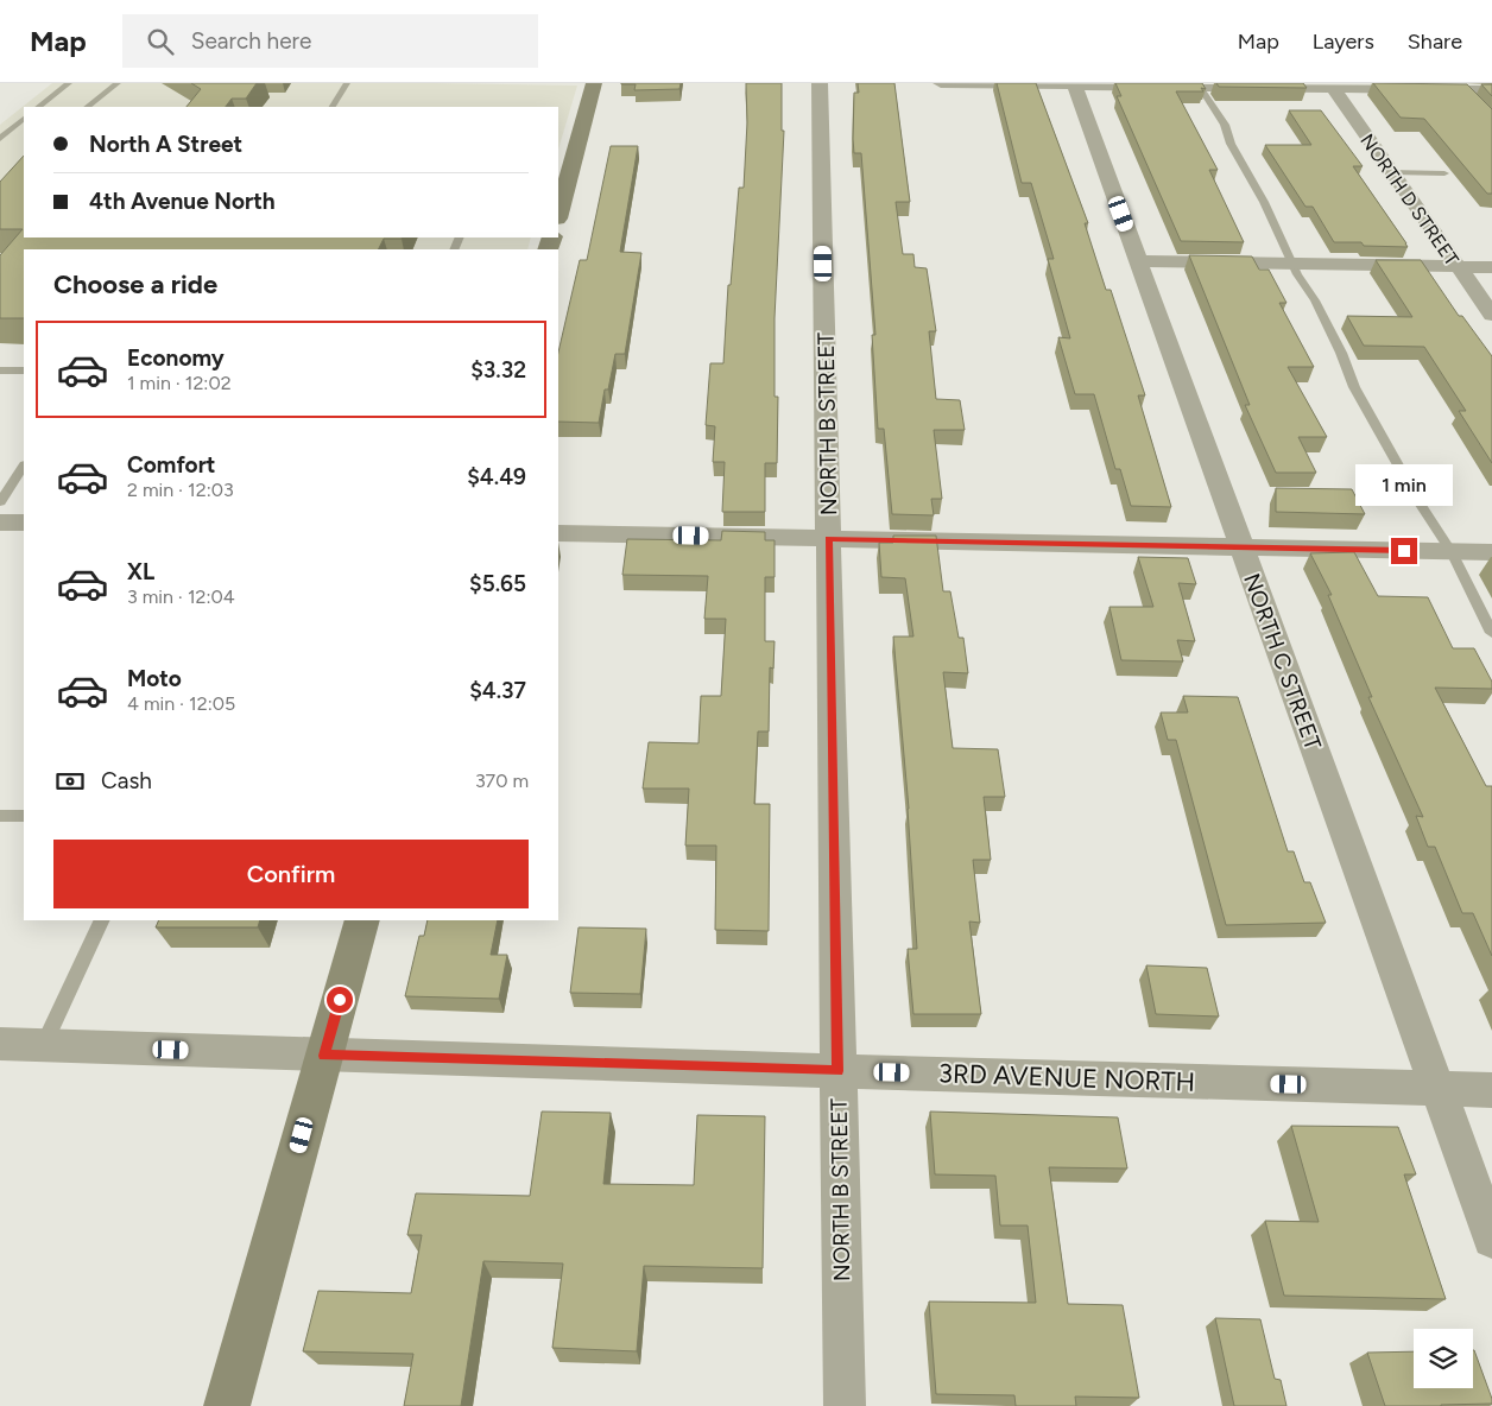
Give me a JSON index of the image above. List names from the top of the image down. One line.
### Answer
{"streets":{"street":["NORTH D STREET","NORTH B STREET","NORTH C STREET","3RD AVENUE NORTH"]},"crossings":[["NORTH B STREET","3RD AVENUE NORTH"],["NORTH C STREET","3RD AVENUE NORTH"]],"page":{"header":"Map","search":"Search here","nav":["Map","Layers","Share"],"banner":["North A Street","4th Avenue North"],"heading":"Choose a ride","list":[{"name":"Economy","note":"1 min · 12:02","value":"$3.32"},{"name":"Comfort","note":"2 min · 12:03","value":"$4.49"},{"name":"XL","note":"3 min · 12:04","value":"$5.65"},{"name":"Moto","note":"4 min · 12:05","value":"$4.37"}],"bubble":"1 min","pay":["Cash","370 m"],"buttons":"Confirm"}}
